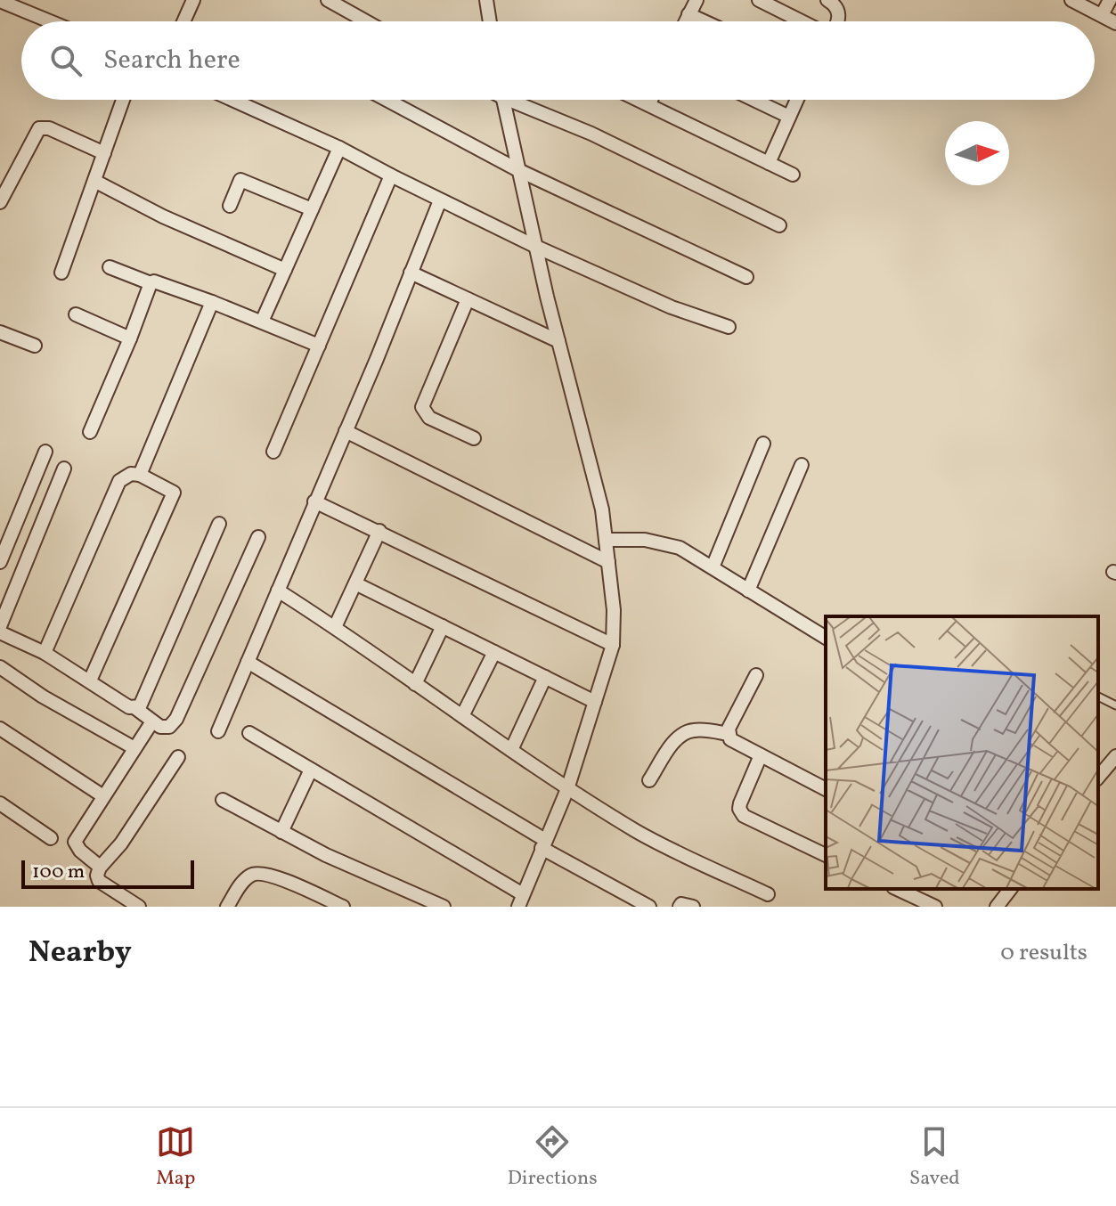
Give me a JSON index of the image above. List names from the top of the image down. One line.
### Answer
{"scale_bar":"100 m","north":"right","page":{"search":"Search here","scale":"100 m","heading":["Nearby","0 results"],"nav":["Map","Directions","Saved"]}}
